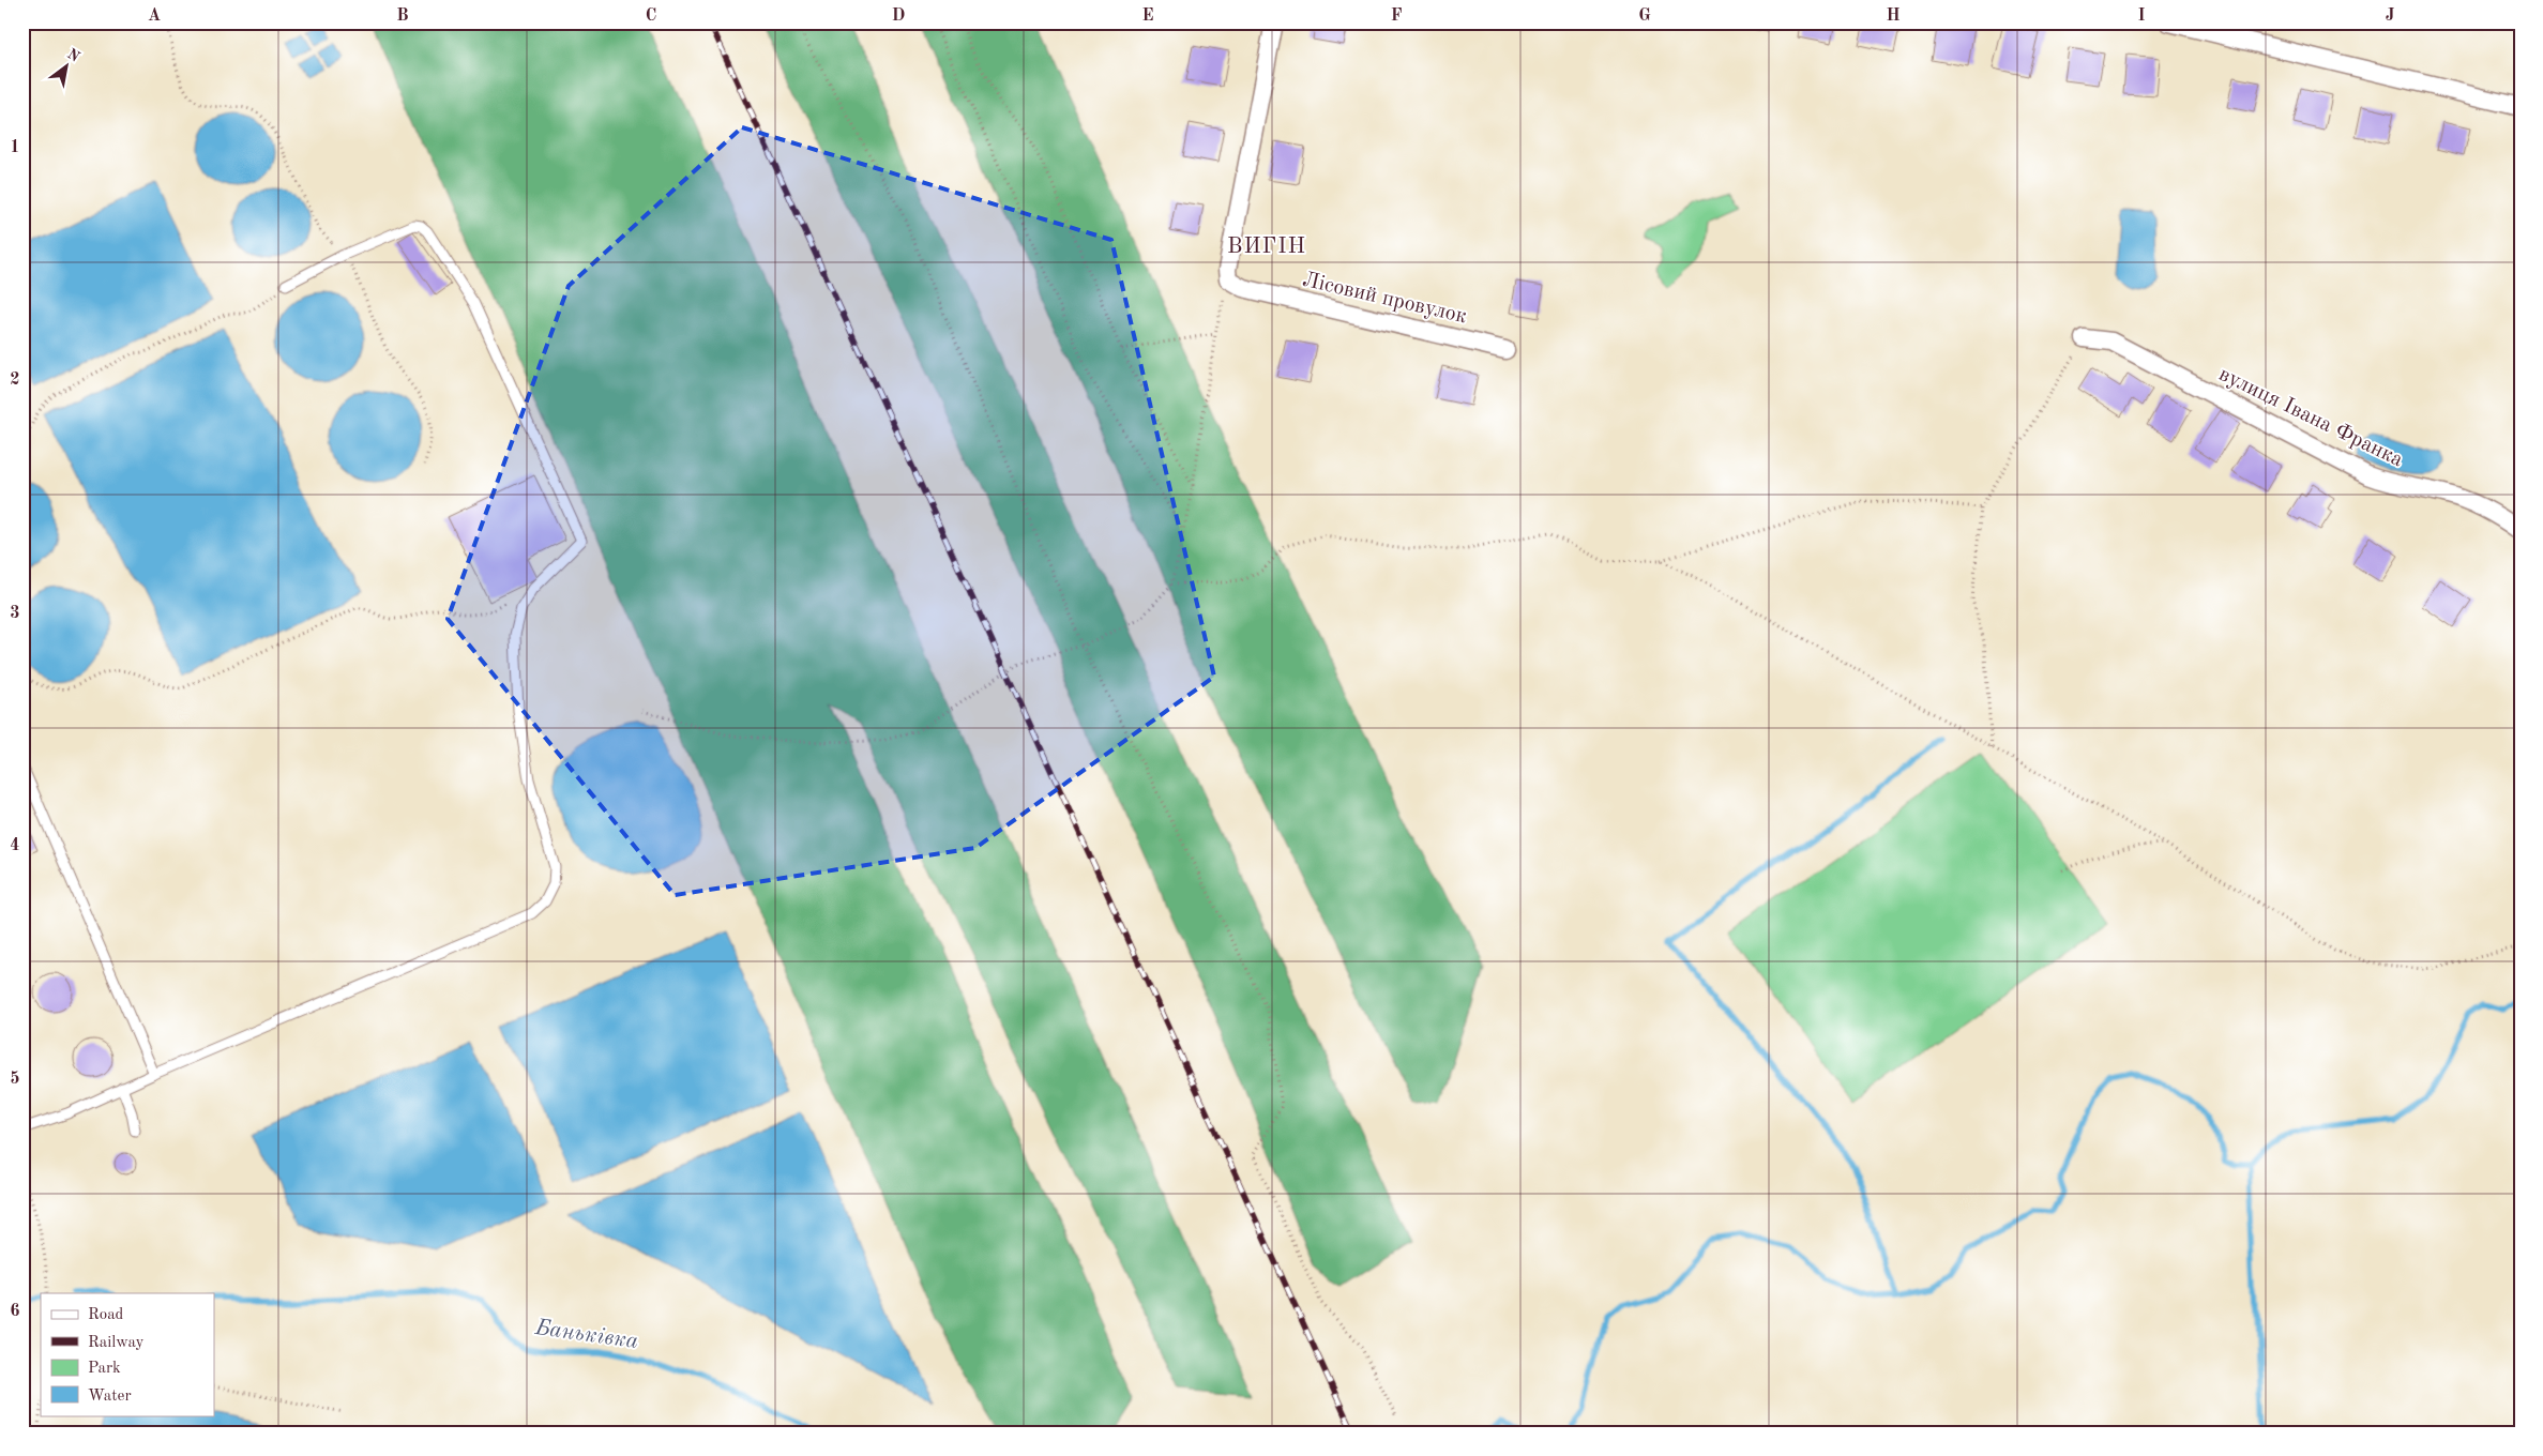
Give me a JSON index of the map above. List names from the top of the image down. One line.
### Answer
{"streets":{"street":["Лісовий провулок","вулиця Івана Франка"]},"districts":["ВИГІН"],"water":["Баньківка"],"legend":["Road","Railway","Park","Water"],"north":"top right","grid":{"columns":["A","B","C","D","E","F","G","H","I","J"],"rows":["1","2","3","4","5","6"]}}
